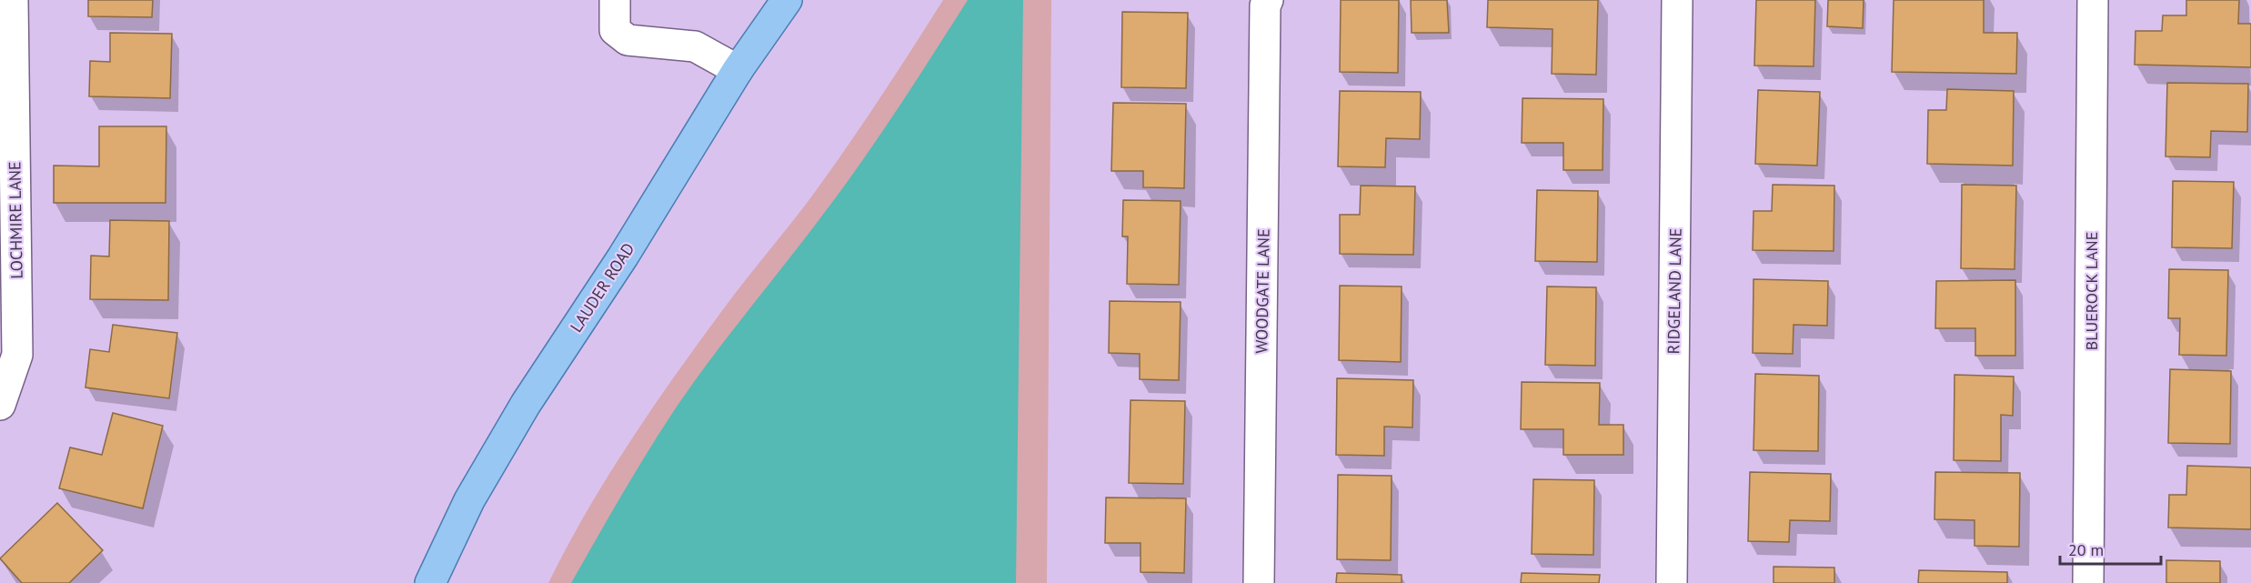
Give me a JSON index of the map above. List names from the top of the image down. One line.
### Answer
{"streets":{"main road":["LAUDER ROAD"],"street":["LOCHMIRE LANE","WOODGATE LANE","RIDGELAND LANE","BLUEROCK LANE"]},"scale_bar":"20 m"}
